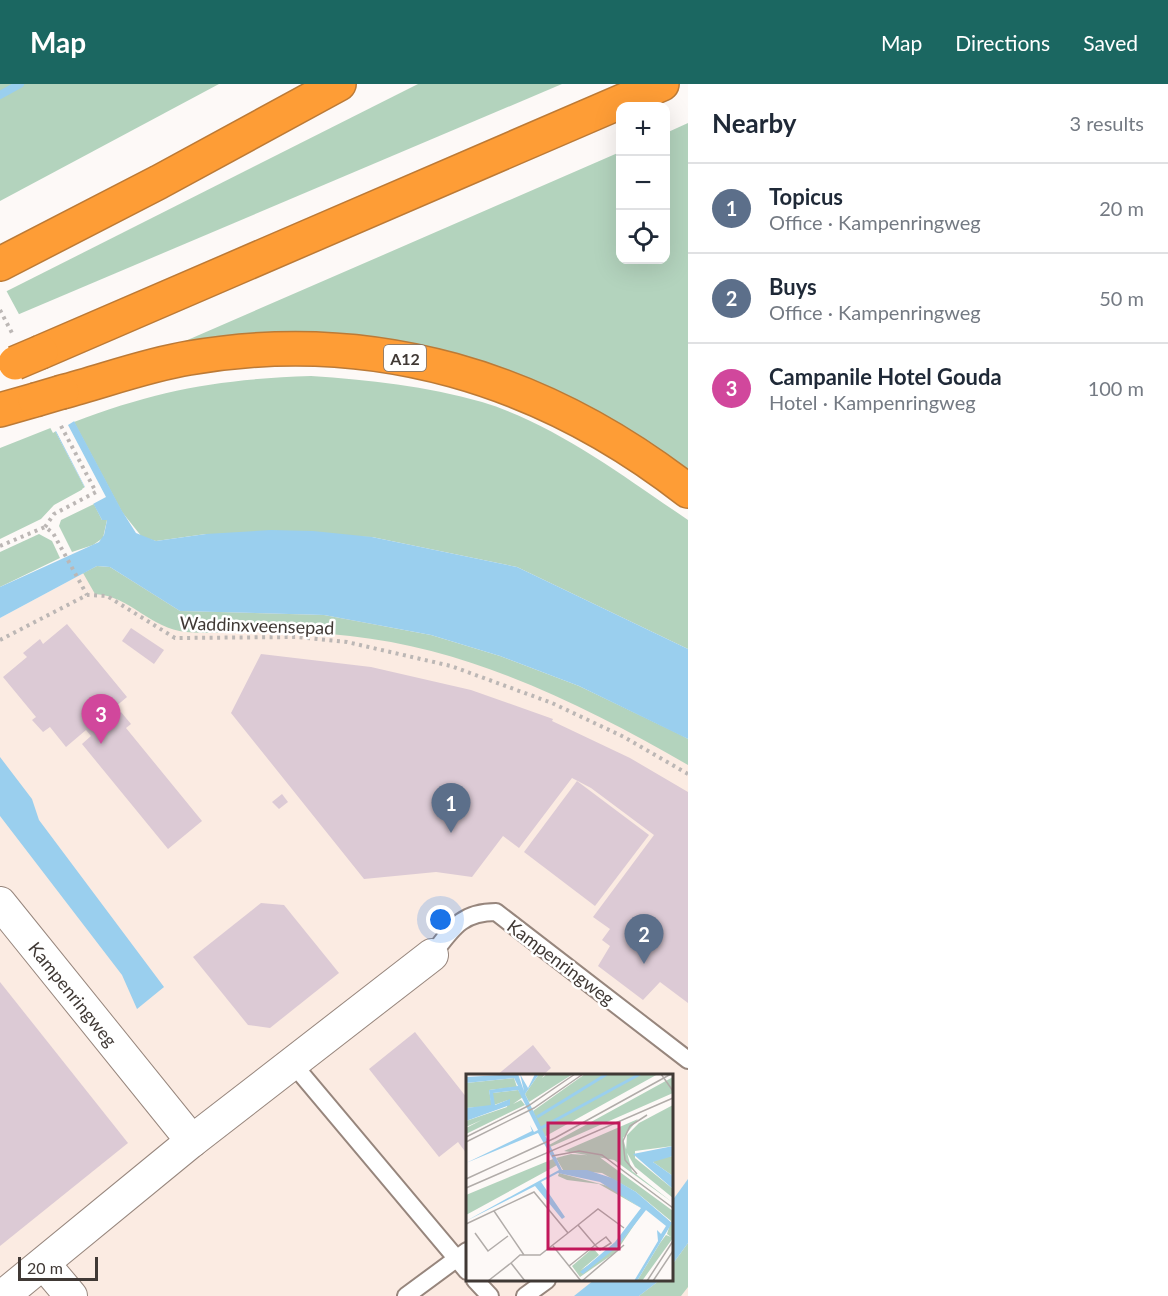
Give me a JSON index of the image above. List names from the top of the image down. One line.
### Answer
{"streets":{"highway":["A12"],"street":["Kampenringweg"],"path":["Waddinxveensepad"]},"scale_bar":"20 m","page":{"header":"Map","nav":["Map","Directions","Saved"],"heading":["Nearby","3 results"],"map_buttons":["+","−"],"list":[{"mark":"1","name":"Topicus","note":"Office · Kampenringweg","value":"20 m"},{"mark":"2","name":"Buys","note":"Office · Kampenringweg","value":"50 m"},{"mark":"3","name":"Campanile Hotel Gouda","note":"Hotel · Kampenringweg","value":"100 m"}],"pins":["3","1","2"],"scale":"20 m"}}
